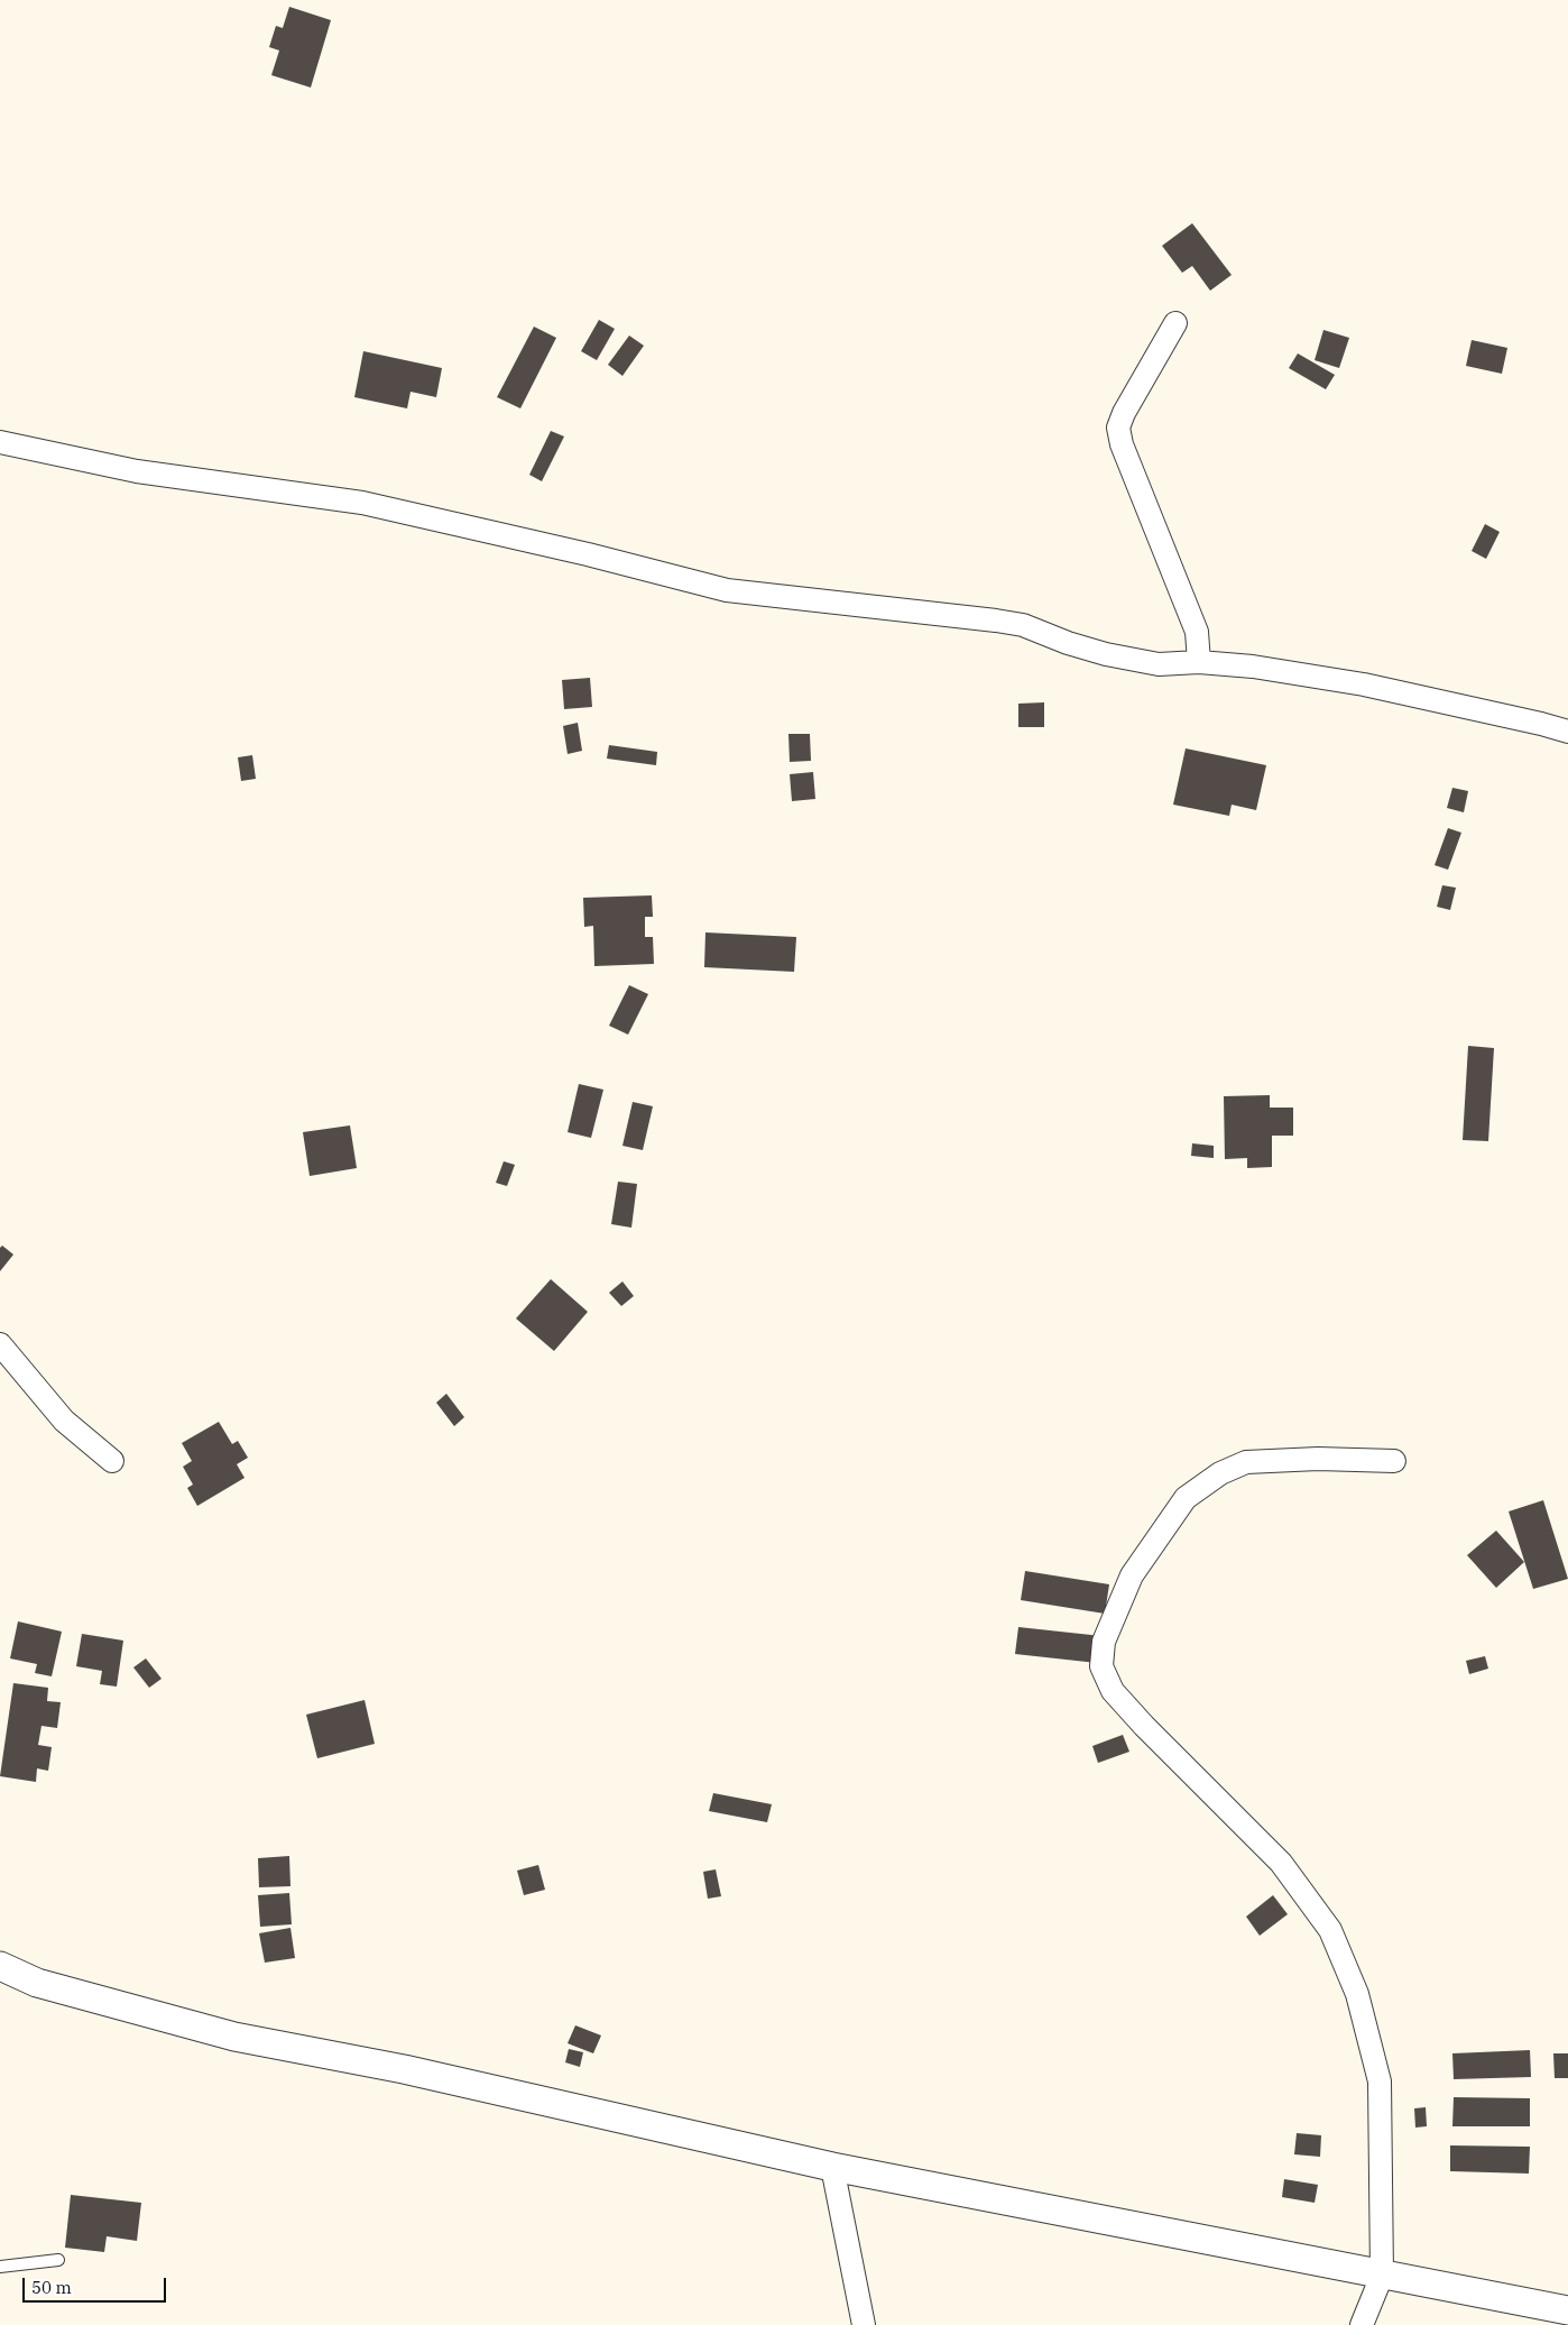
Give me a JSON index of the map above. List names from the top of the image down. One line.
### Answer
{"scale_bar":"50 m"}
